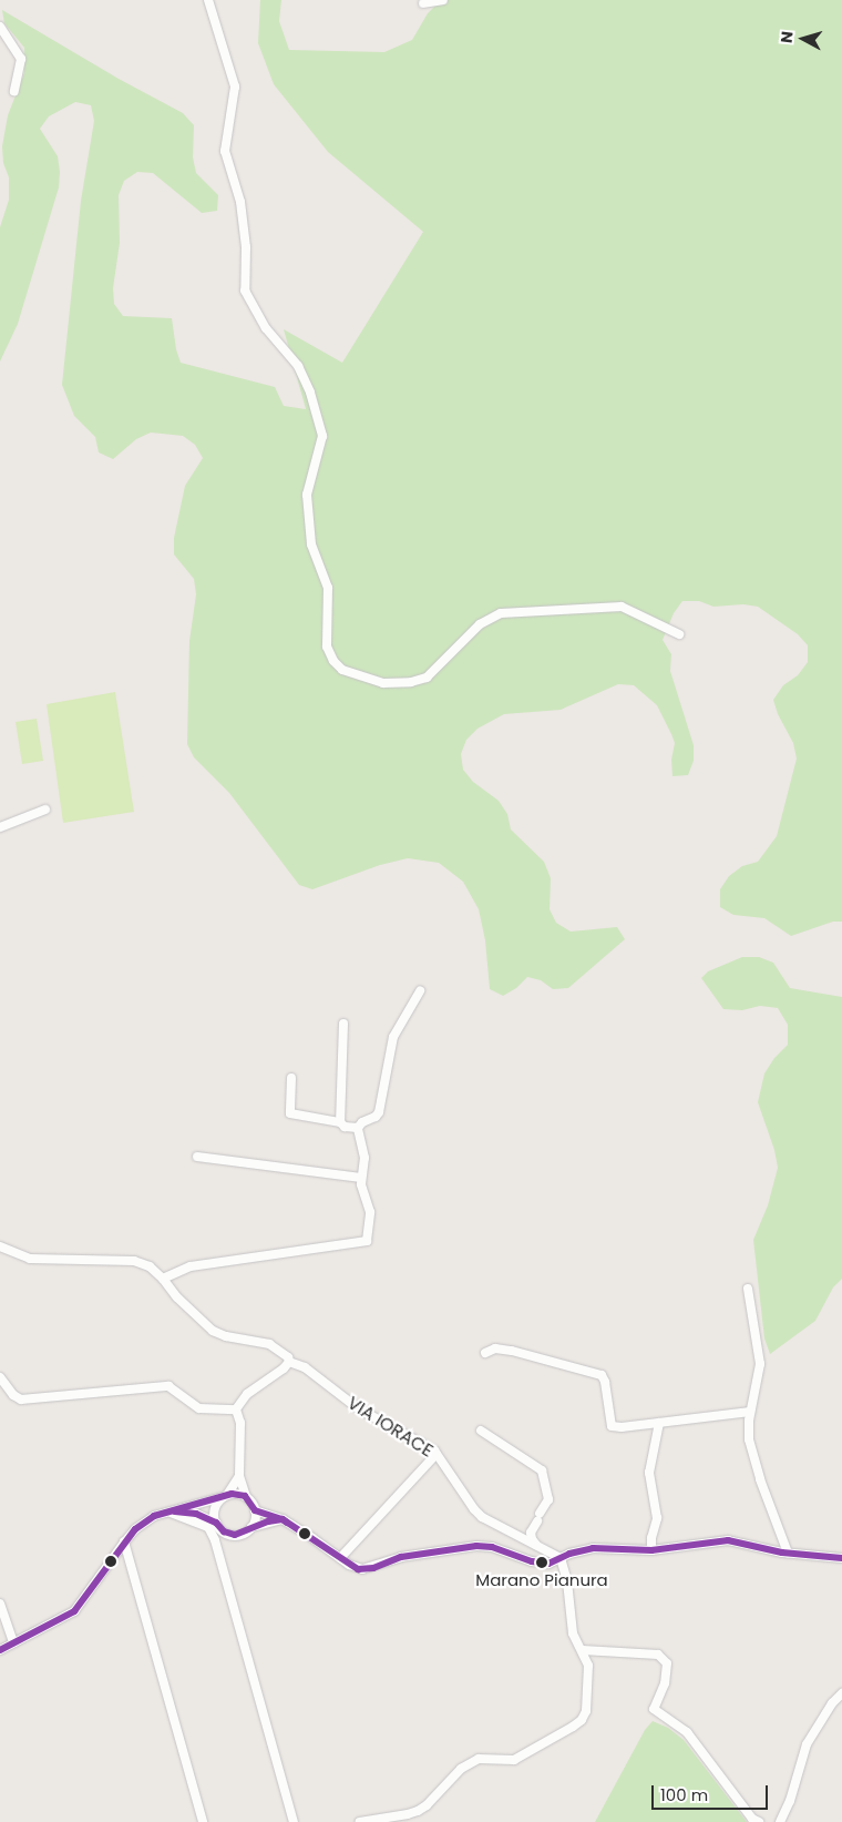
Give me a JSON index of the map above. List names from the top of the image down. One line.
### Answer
{"streets":{"street":["VIA IORACE"]},"places":["Marano Pianura"],"scale_bar":"100 m","north":"left"}
